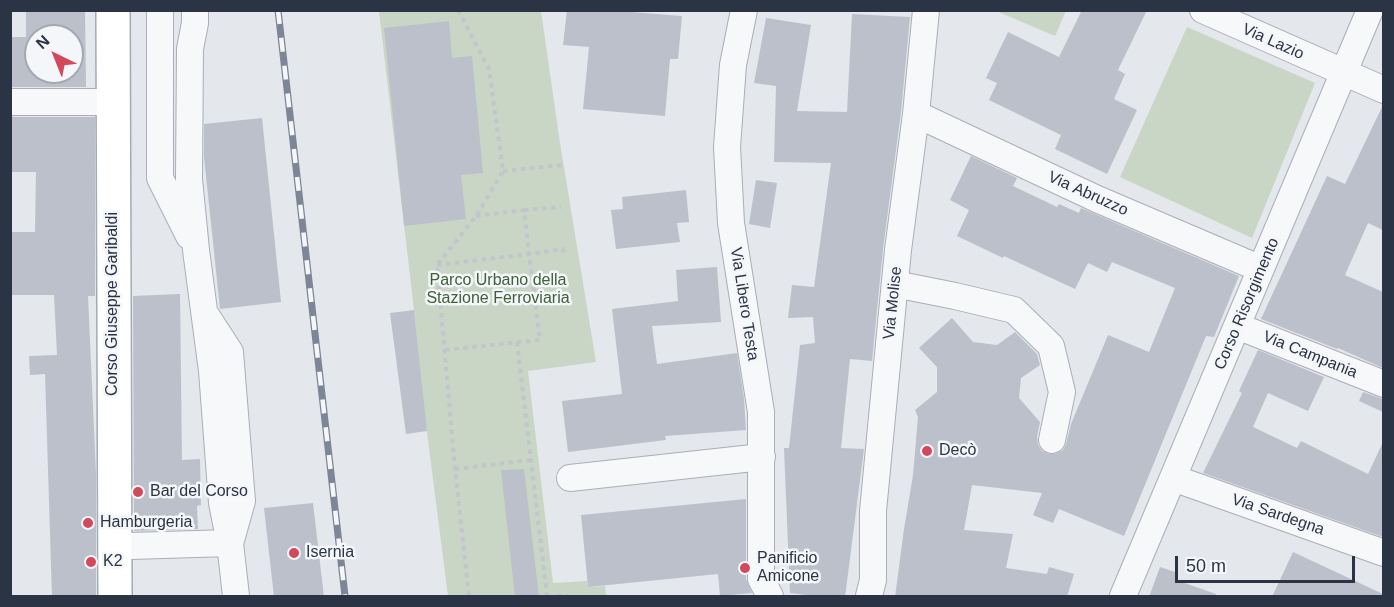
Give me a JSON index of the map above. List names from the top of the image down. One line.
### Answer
{"streets":{"main road":["Corso Giuseppe Garibaldi"],"street":["Via Lazio","Via Abruzzo","Via Molise","Via Libero Testa","Corso Risorgimento","Via Campania","Via Sardegna"]},"crossings":[["Via Lazio","Corso Risorgimento"],["Via Abruzzo","Via Molise"],["Via Abruzzo","Corso Risorgimento"],["Corso Risorgimento","Via Campania"],["Corso Risorgimento","Via Sardegna"]],"parks":["Parco Urbano della Stazione Ferroviaria"],"places":["Decò","Bar del Corso","Hamburgeria","Isernia","K2","Panificio Amicone"],"scale_bar":"50 m","north":"top left"}
